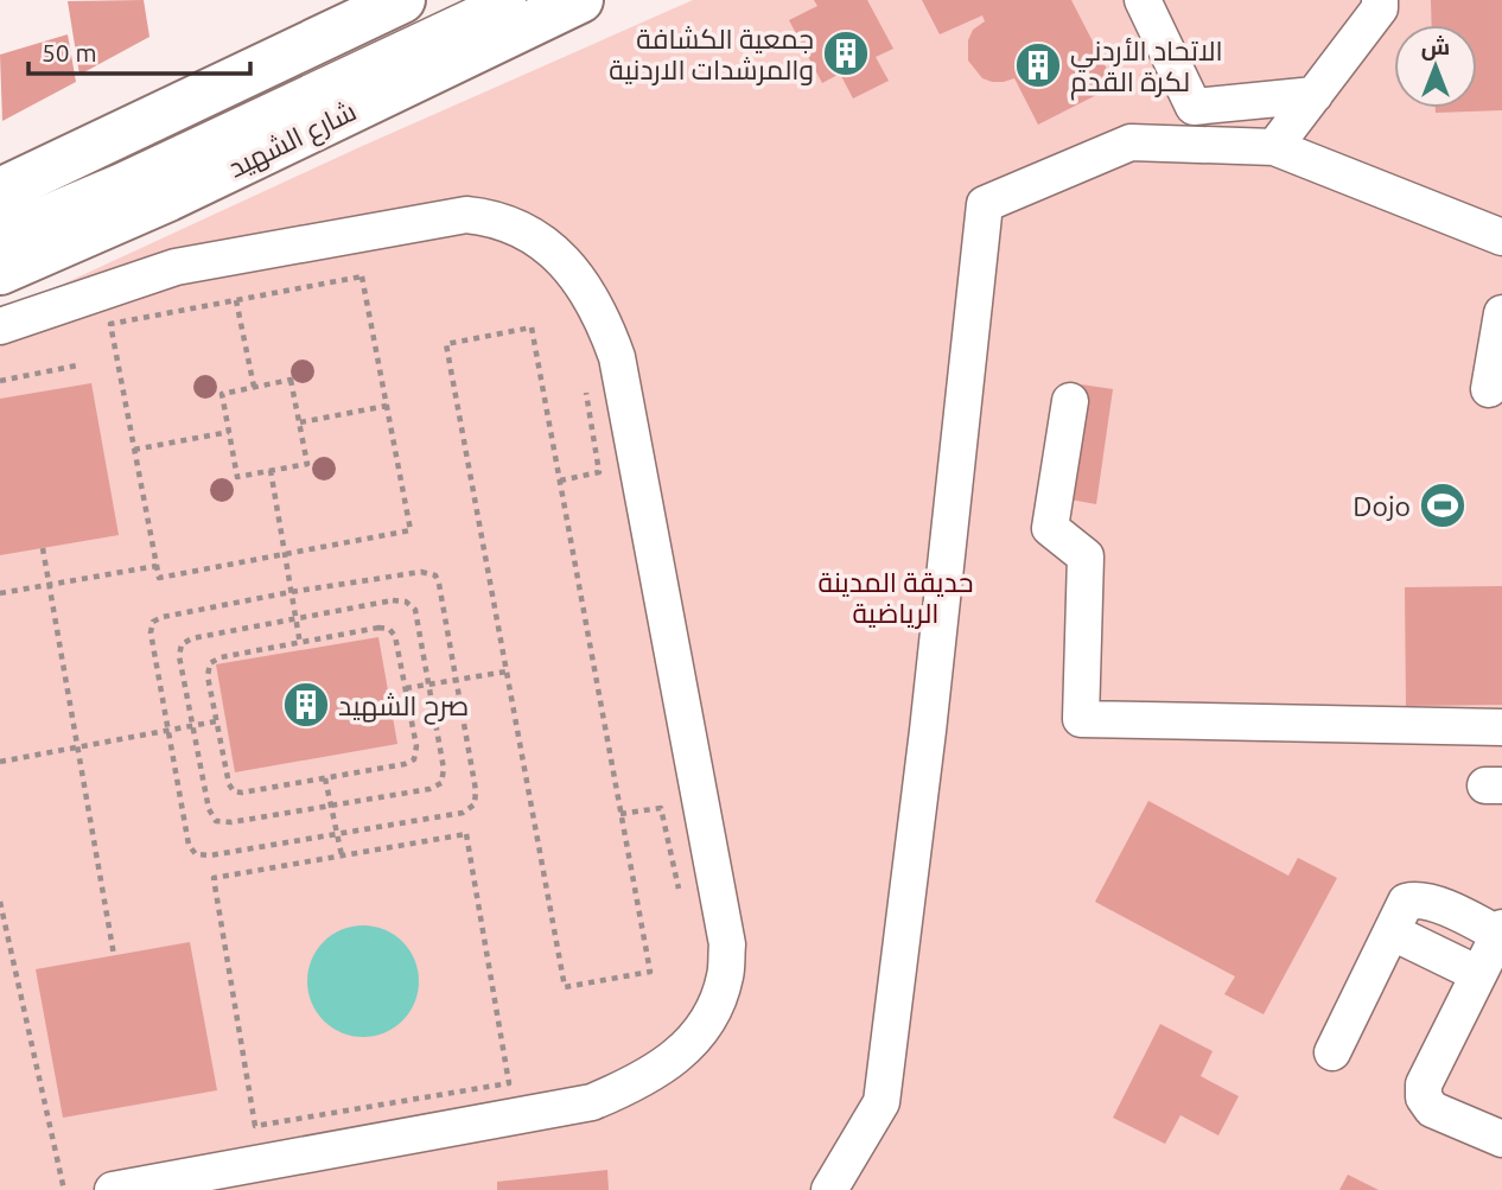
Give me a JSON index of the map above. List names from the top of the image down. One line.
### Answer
{"streets":{"highway":["شارع الشهيد"]},"parks":["حديقة المدينة الرياضية"],"places":{"building":["جمعية الكشافة والمرشدات الاردنية","الاتحاد الأردني لكرة القدم","صرح الشهيد"],"sports":["Dojo"]},"scale_bar":"50 m","north":"top"}
